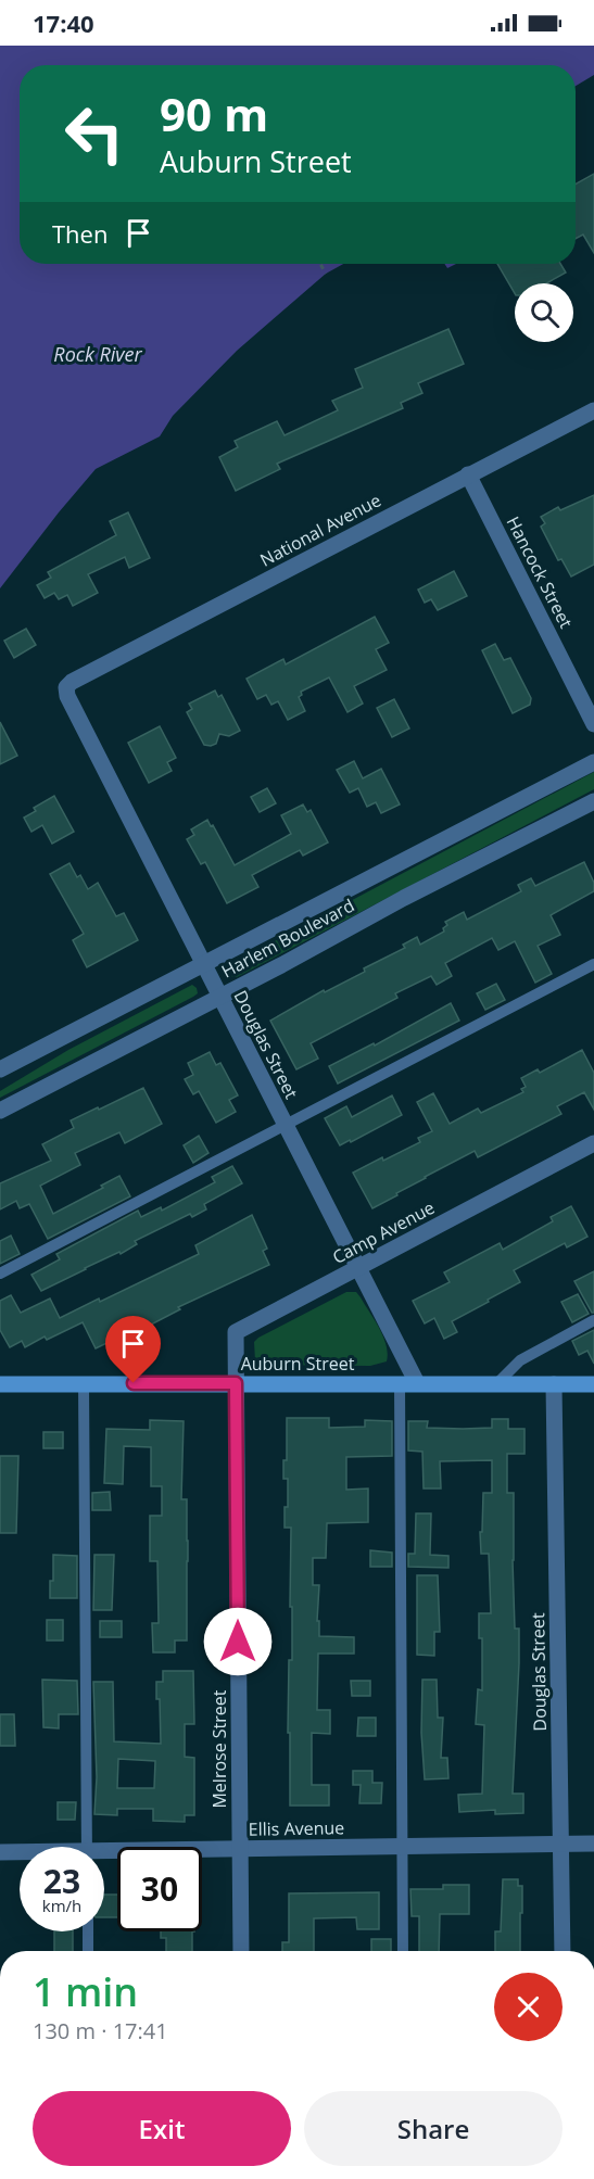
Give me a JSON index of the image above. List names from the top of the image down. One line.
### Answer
{"streets":{"main road":["Auburn Street"],"street":["National Avenue","Hancock Street","Harlem Boulevard","Douglas Street","Camp Avenue","Melrose Street","Ellis Avenue"]},"crossings":[["National Avenue","Hancock Street"],["National Avenue","Douglas Street"],["Harlem Boulevard","Douglas Street"],["Douglas Street","Camp Avenue"],["Douglas Street","Auburn Street"],["Douglas Street","Ellis Avenue"],["Camp Avenue","Auburn Street"],["Camp Avenue","Melrose Street"],["Auburn Street","Melrose Street"],["Melrose Street","Ellis Avenue"]],"water":["Rock River"],"page":{"status":"17:40","turn":["90 m","Auburn Street"],"then":"Then","speed":"23 km/h","limit":"30","heading":["1 min","130 m · 17:41"],"buttons":["Exit","Share"]}}
